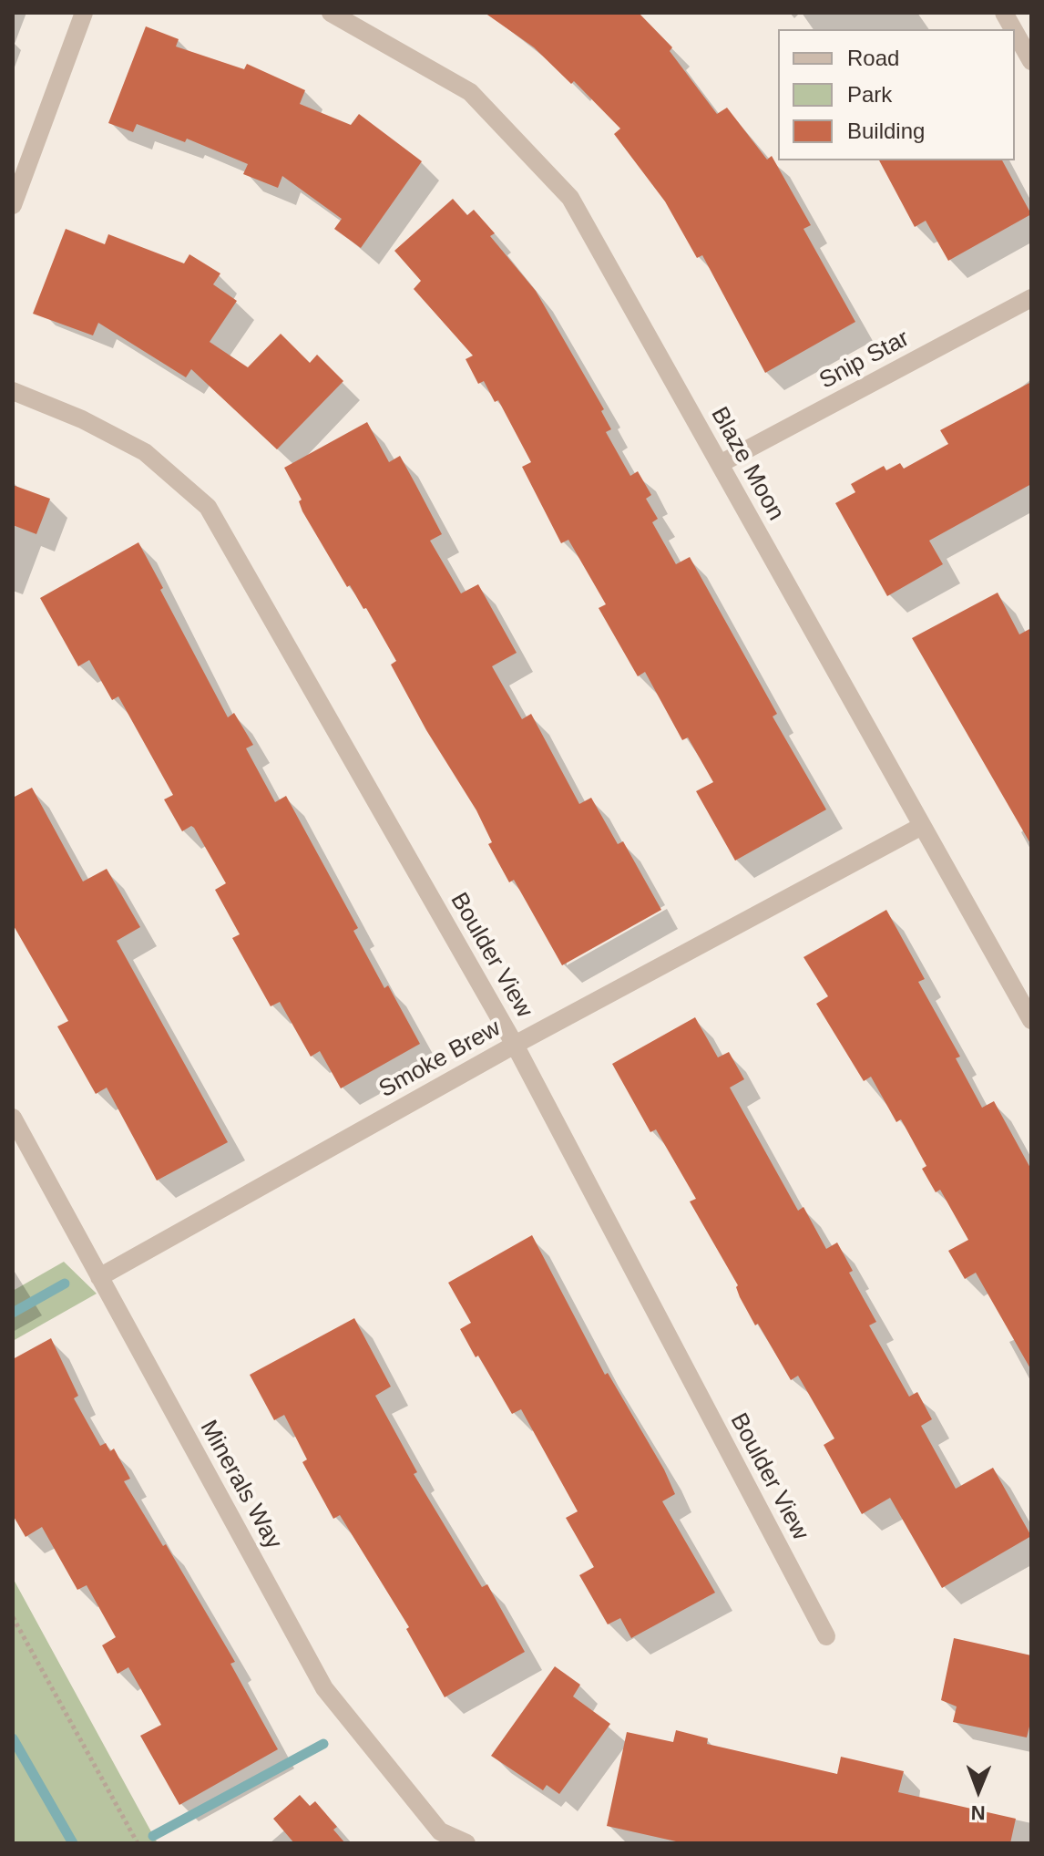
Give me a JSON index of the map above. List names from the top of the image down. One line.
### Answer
{"streets":{"street":["Snip Star","Blaze Moon","Boulder View","Smoke Brew","Minerals Way"]},"crossings":[["Snip Star","Blaze Moon"],["Blaze Moon","Smoke Brew"],["Boulder View","Smoke Brew"],["Smoke Brew","Minerals Way"]],"legend":["Road","Park","Building"],"north":"bottom"}
